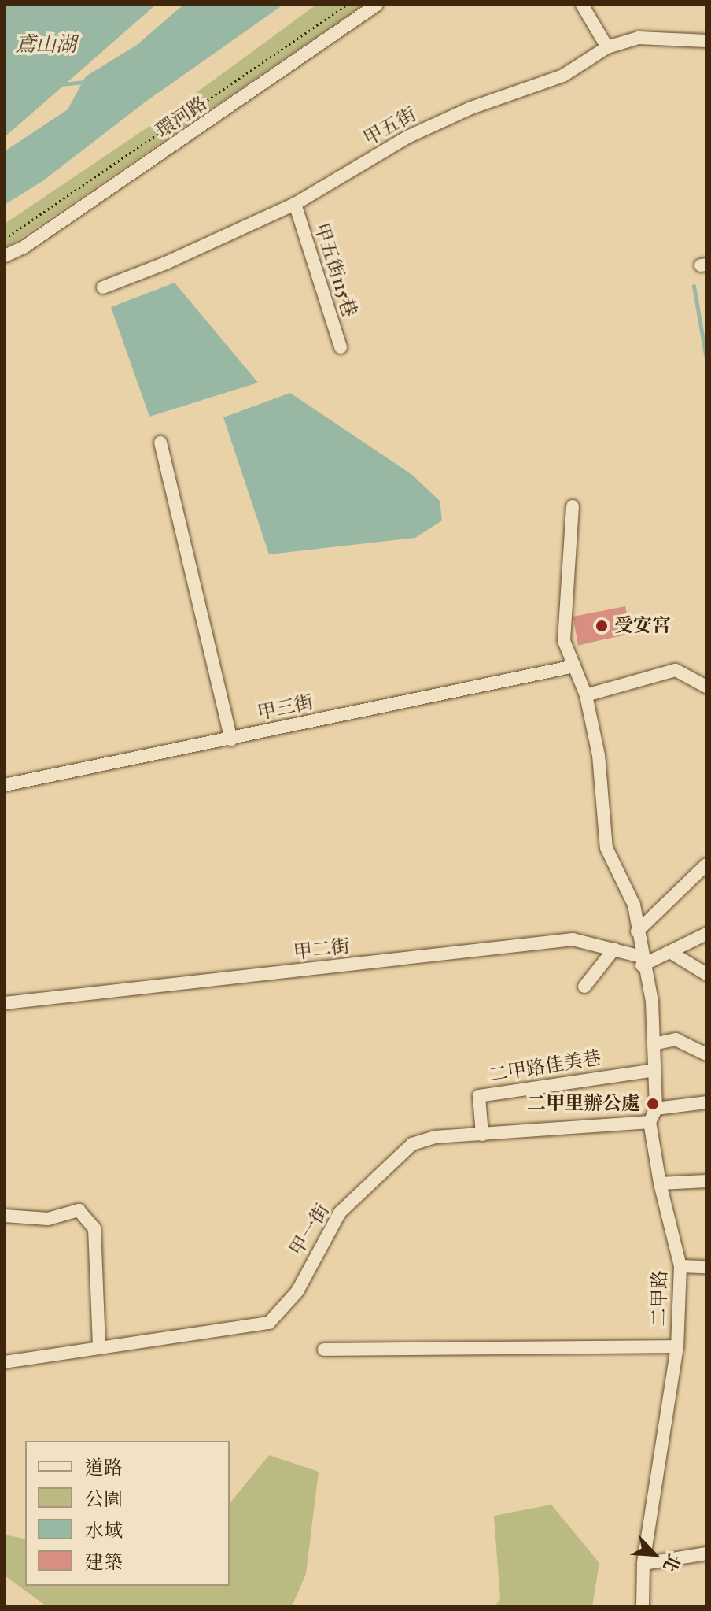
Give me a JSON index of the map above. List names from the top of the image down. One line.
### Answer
{"streets":{"street":["環河路","甲五街","甲五街115巷","甲三街","甲二街","二甲路佳美巷","甲一街","二甲路"]},"crossings":[["甲五街","甲五街115巷"],["二甲路佳美巷","甲一街"],["甲一街","二甲路"]],"water":["鳶山湖"],"places":["受安宮","二甲里辦公處"],"legend":["道路","公園","水域","建築"],"north":"bottom right"}
